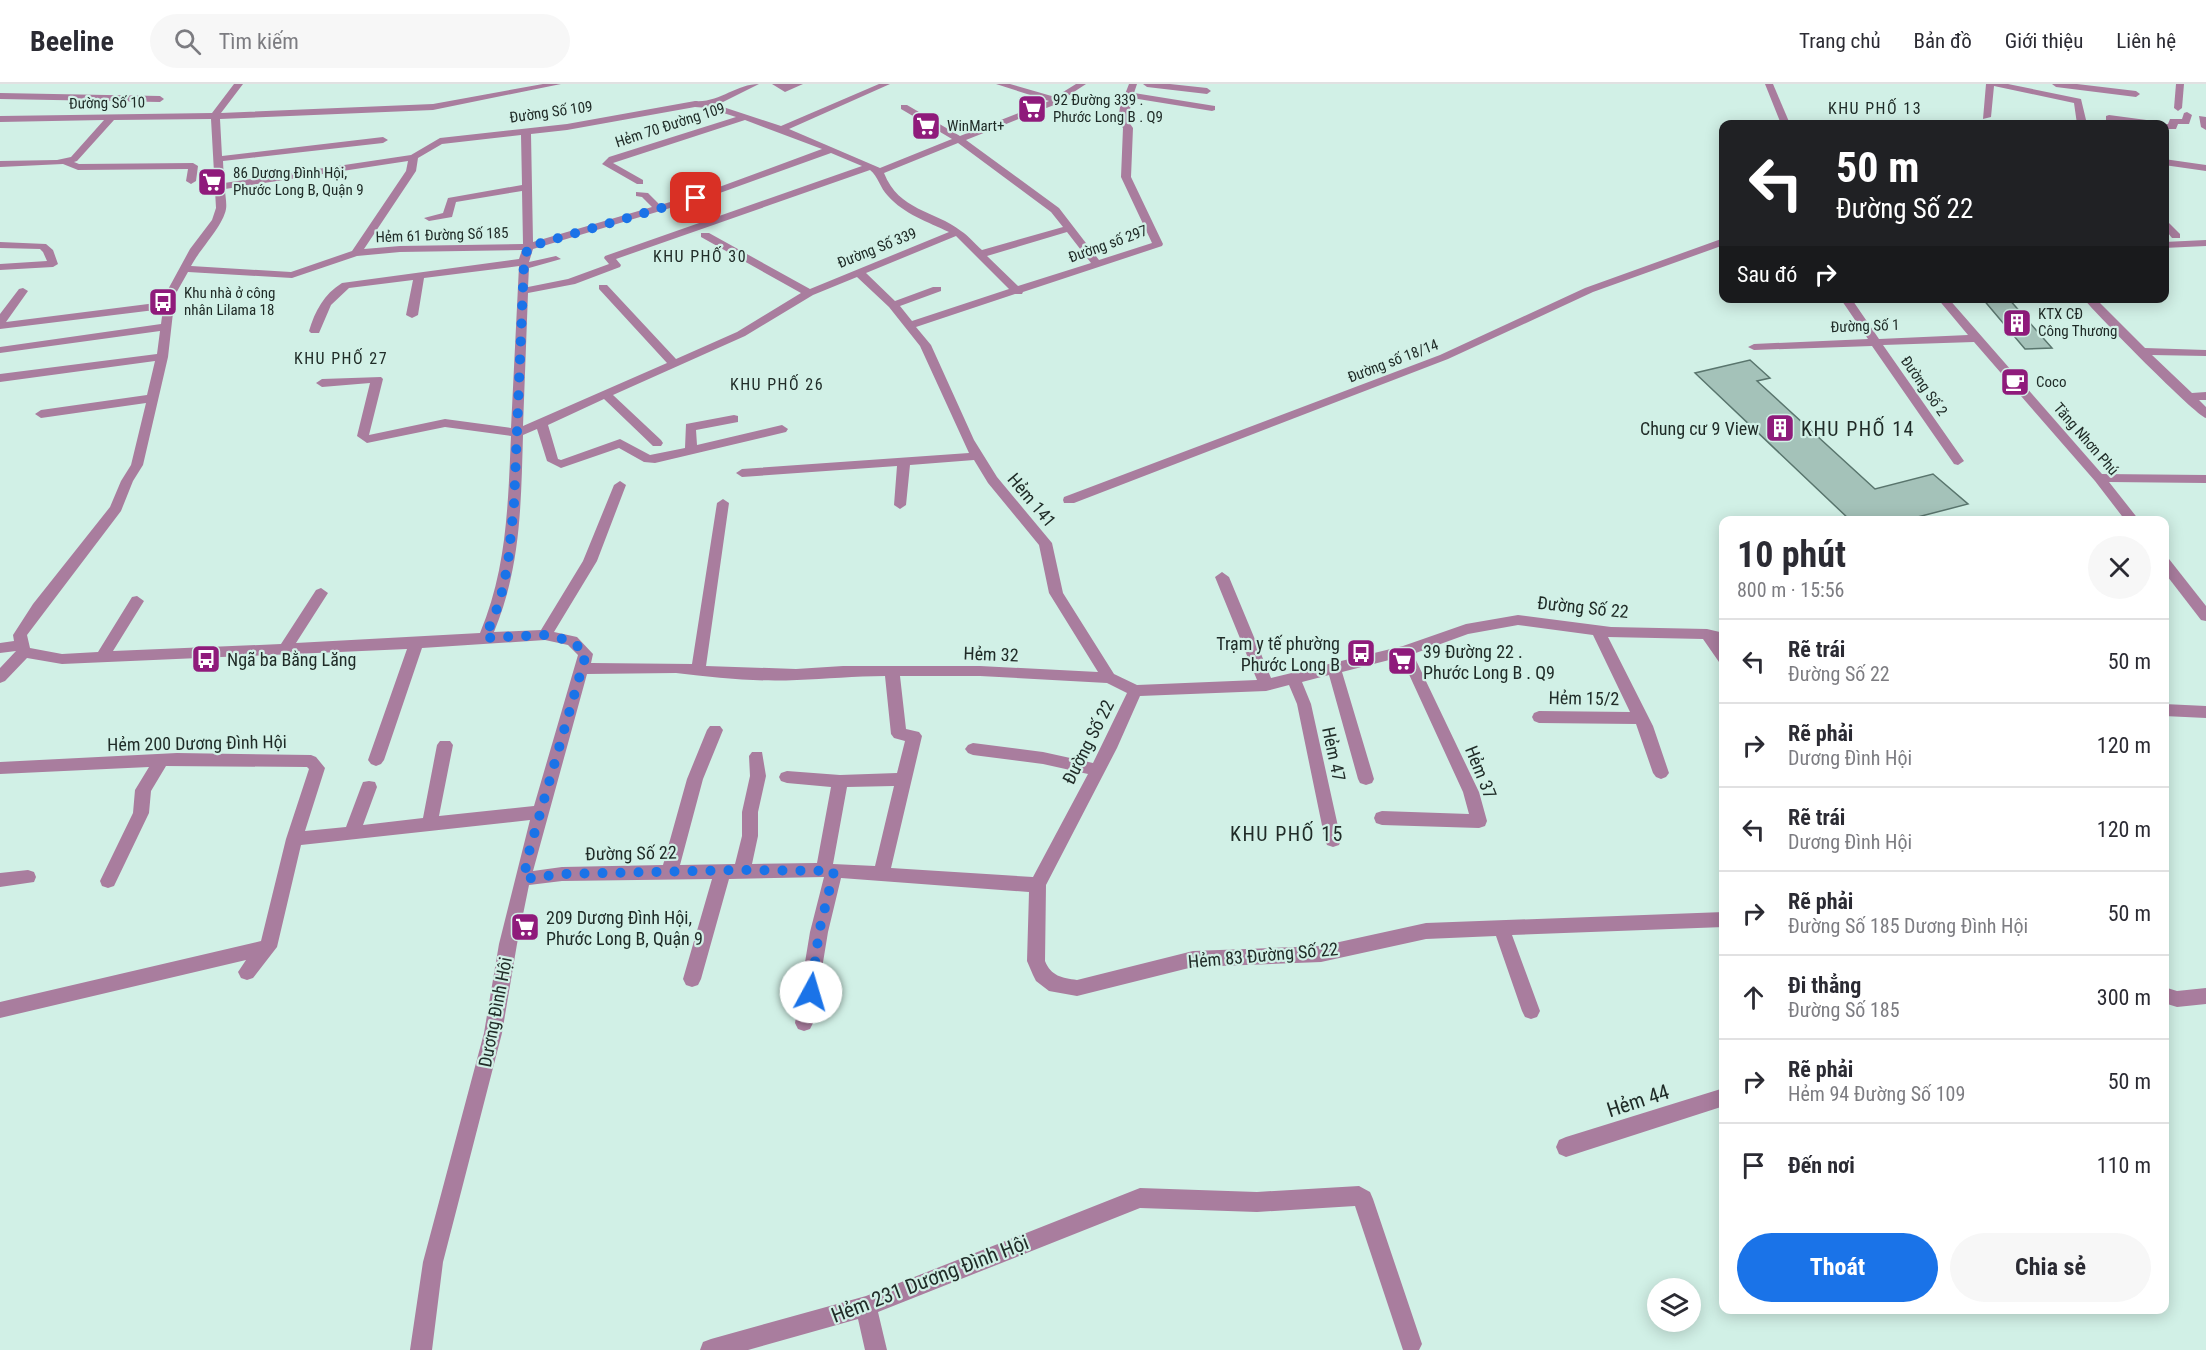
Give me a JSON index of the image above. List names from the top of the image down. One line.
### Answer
{"streets":{"street":["Đường Số 10","Đường Số 109","Hẻm 70 Đường 109","Hẻm 61 Đường Số 185","Đường số 297","Đường Số 339","Đường Số 1","Đường số 18/14","Đường Số 2","Tăng Nhơn Phú","Hẻm 141","Đường Số 22","Hẻm 32","Hẻm 15/2","Hẻm 200 Dương Đình Hội","Hẻm 47","Hẻm 37","Hẻm 83 Đường Số 22","Dương Đình Hội","Hẻm 44","Hẻm 231 Dương Đình Hội"]},"crossings":[["Đường Số 109","Hẻm 70 Đường 109"],["Đường Số 109","Hẻm 61 Đường Số 185"],["Đường Số 109","Đường Số 339"],["Đường số 297","Hẻm 141"],["Đường Số 339","Hẻm 141"],["Đường Số 1","Đường Số 2"],["Đường Số 1","Tăng Nhơn Phú"],["Hẻm 141","Hẻm 32"],["Đường Số 22","Hẻm 32"],["Đường Số 22","Hẻm 15/2"],["Đường Số 22","Hẻm 47"],["Đường Số 22","Hẻm 37"],["Đường Số 22","Hẻm 83 Đường Số 22"],["Đường Số 22","Dương Đình Hội"],["Hẻm 32","Dương Đình Hội"]],"districts":["KHU PHỐ 13","KHU PHỐ 30","KHU PHỐ 27","KHU PHỐ 26","KHU PHỐ 14","KHU PHỐ 15"],"places":{"supermarket":["92 Đường 339 . Phước Long B . Q9","WinMart+","86 Dương Đình Hội, Phước Long B, Quận 9","39 Đường 22 . Phước Long B . Q9","209 Dương Đình Hội, Phước Long B, Quận 9"],"bus stop":["Khu nhà ở công nhân Lilama 18","Trạm y tế phường Phước Long B","Ngã ba Bằng Lăng"],"building":["KTX CĐ Công Thương","Chung cư 9 View"],"cafe":["Coco"]},"page":{"header":"Beeline","search":"Tìm kiếm","nav":["Trang chủ","Bản đồ","Giới thiệu","Liên hệ"],"turn":["50 m","Đường Số 22"],"then":"Sau đó","heading":["10 phút","800 m · 15:56"],"list":[{"name":"Rẽ trái","note":"Đường Số 22","value":"50 m"},{"name":"Rẽ phải","note":"Dương Đình Hội","value":"120 m"},{"name":"Rẽ trái","note":"Dương Đình Hội","value":"120 m"},{"name":"Rẽ phải","note":"Đường Số 185 Dương Đình Hội","value":"50 m"},{"name":"Đi thẳng","note":"Đường Số 185","value":"300 m"},{"name":"Rẽ phải","note":"Hẻm 94 Đường Số 109","value":"50 m"},{"name":"Đến nơi","value":"110 m"}],"buttons":["Thoát","Chia sẻ"]}}
